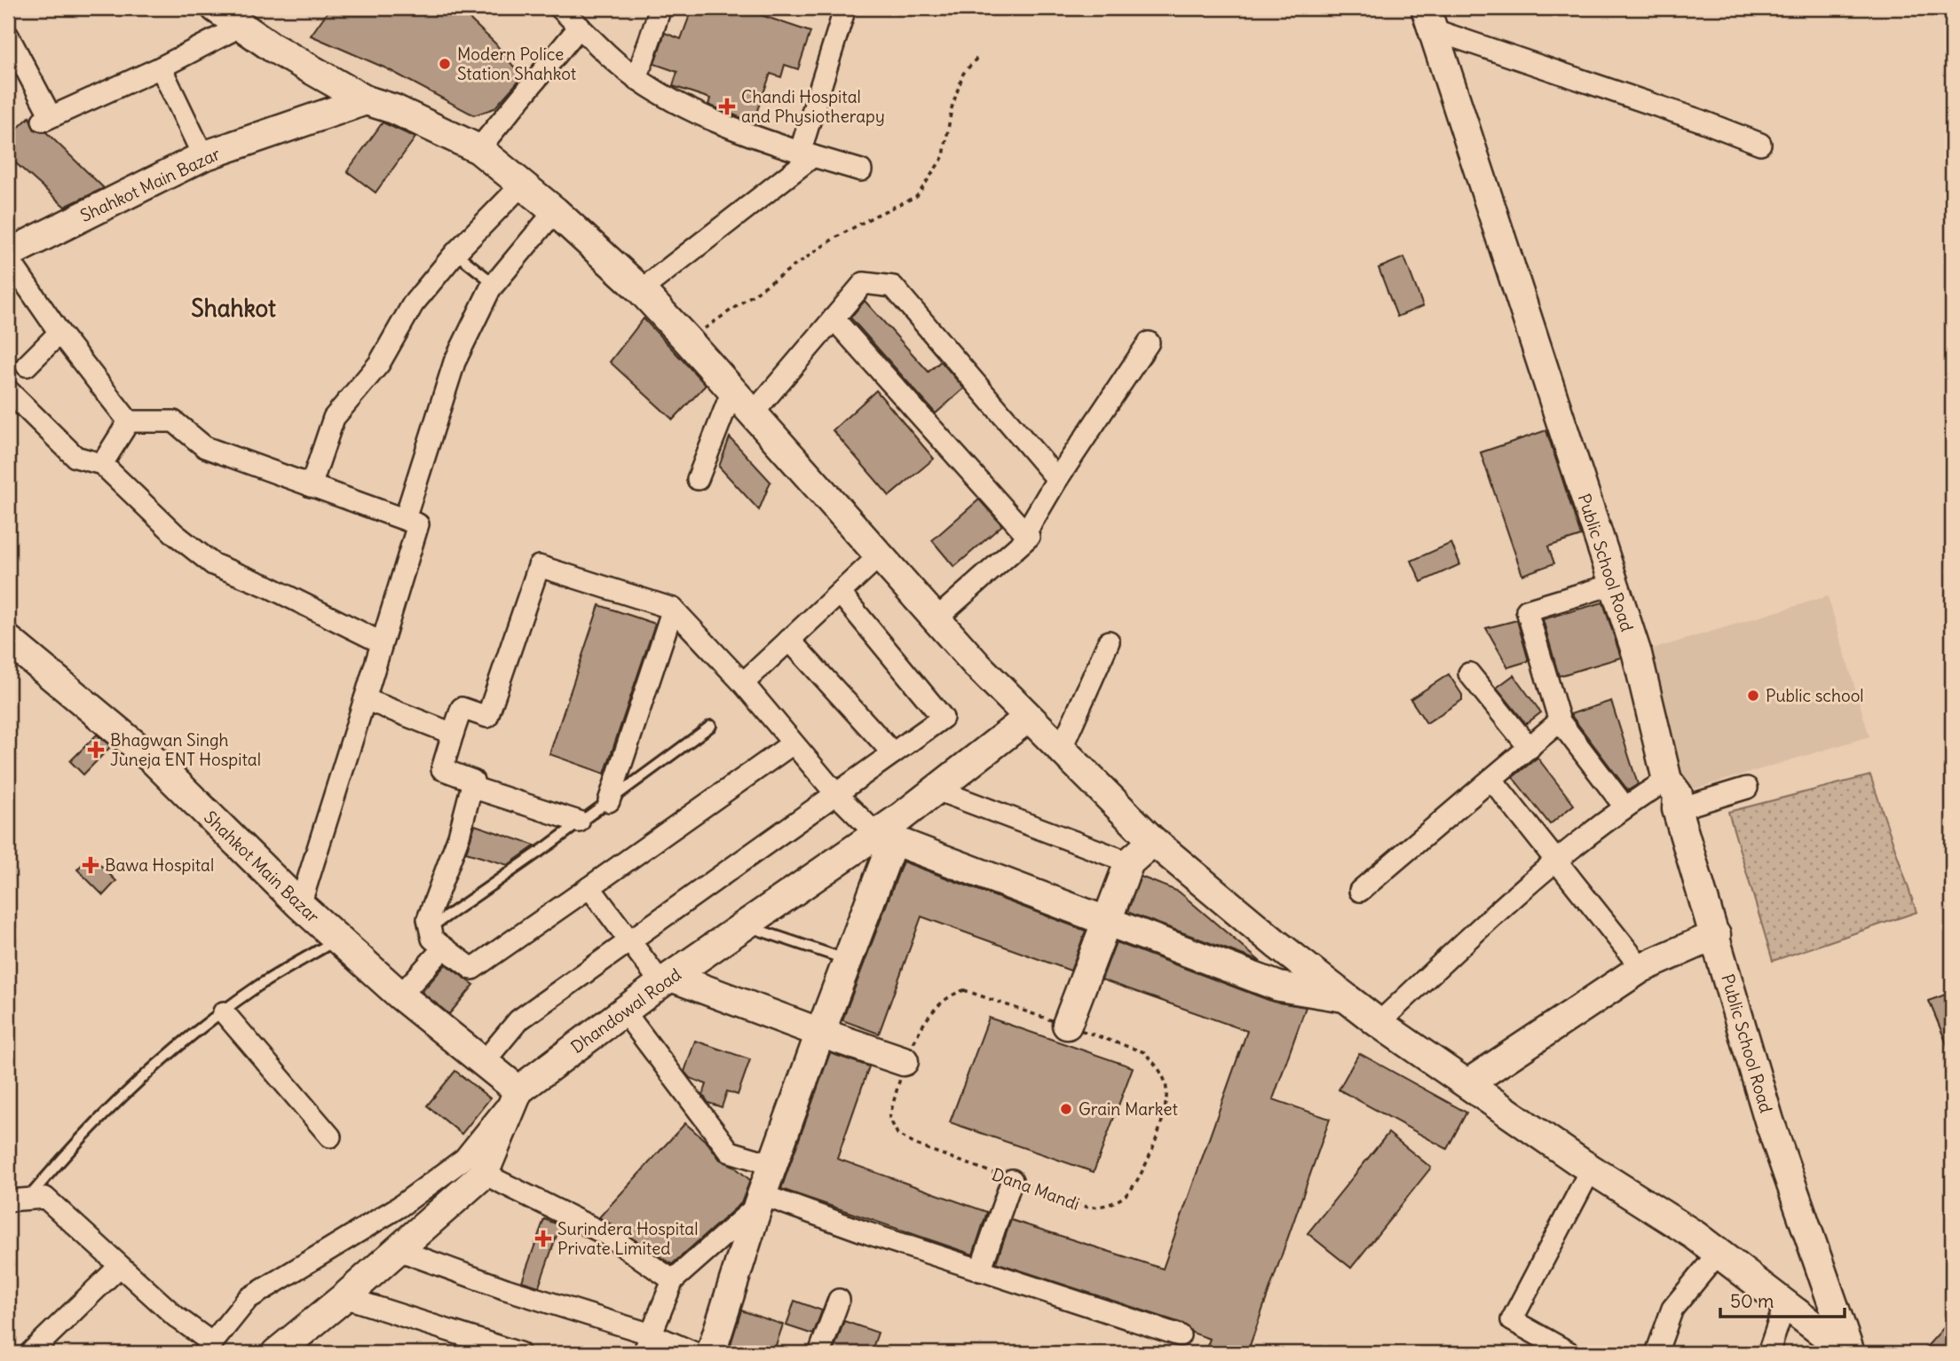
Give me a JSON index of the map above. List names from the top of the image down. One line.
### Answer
{"streets":{"street":["Shahkot Main Bazar","Public School Road","Dhandowal Road"],"path":["Dana Mandi"]},"crossings":[["Shahkot Main Bazar","Dhandowal Road"]],"districts":["Shahkot"],"places":{"other":["Modern Police Station Shahkot","Public school","Grain Market"],"health":["Chandi Hospital and Physiotherapy","Bhagwan Singh Juneja ENT Hospital","Bawa Hospital","Surindera Hospital Private Limited"]},"scale_bar":"50 m"}
